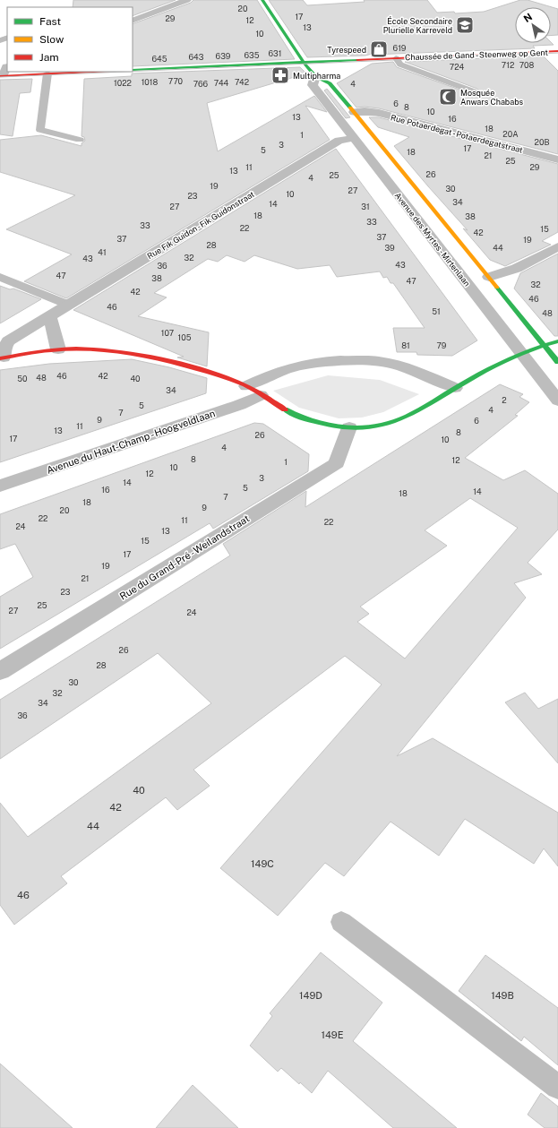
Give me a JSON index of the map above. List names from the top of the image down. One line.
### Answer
{"streets":{"street":["Chaussée de Gand - Steenweg op Gent","Rue Potaerdegat - Potaerdegatstraat","Rue Fik Guidon - Fik Guidonstraat","Avenue des Myrtes - Mirtenlaan","Avenue du Haut-Champ - Hoogveldlaan","Rue du Grand-Pré - Weilandstraat"]},"crossings":[["Chaussée de Gand - Steenweg op Gent","Avenue des Myrtes - Mirtenlaan"],["Rue Potaerdegat - Potaerdegatstraat","Avenue des Myrtes - Mirtenlaan"],["Rue Fik Guidon - Fik Guidonstraat","Avenue des Myrtes - Mirtenlaan"]],"places":{"school or university":["École Secondaire Plurielle Karreveld"],"shop":["Tyrespeed"],"pharmacy":["Multipharma"],"mosque":["Mosquée Anwars Chababs"]},"house_numbers":["20","17","29","12","13","10","619","631","635","639","643","645","712","708","724","770","1018","742","1022","744","766","4","6","8","10","13","16","18","20A","1","20B","3","17","5","18","21","25","11","29","13","26","25","4","19","30","27","10","23","34","14","27","31","18","38","33","33","22","15","42","37","37","19","28","39","44","41","32","43","43","36","47","38","47","32","42","46","46","51","48","107","105","81","79","46","42","48","50","40","34","2","5","4","7","9","6","11","13","8","26","17","10","4","8","12","1","10","12","3","14","5","16","14","18","7","18","9","20","22","11","22","24","13","15","17","19","21","23","25","27","24","26","28","30","32","34","36","40","42","44","149C","46","149D","149B","149E"],"legend":["Fast","Slow","Jam"],"north":"top left"}
